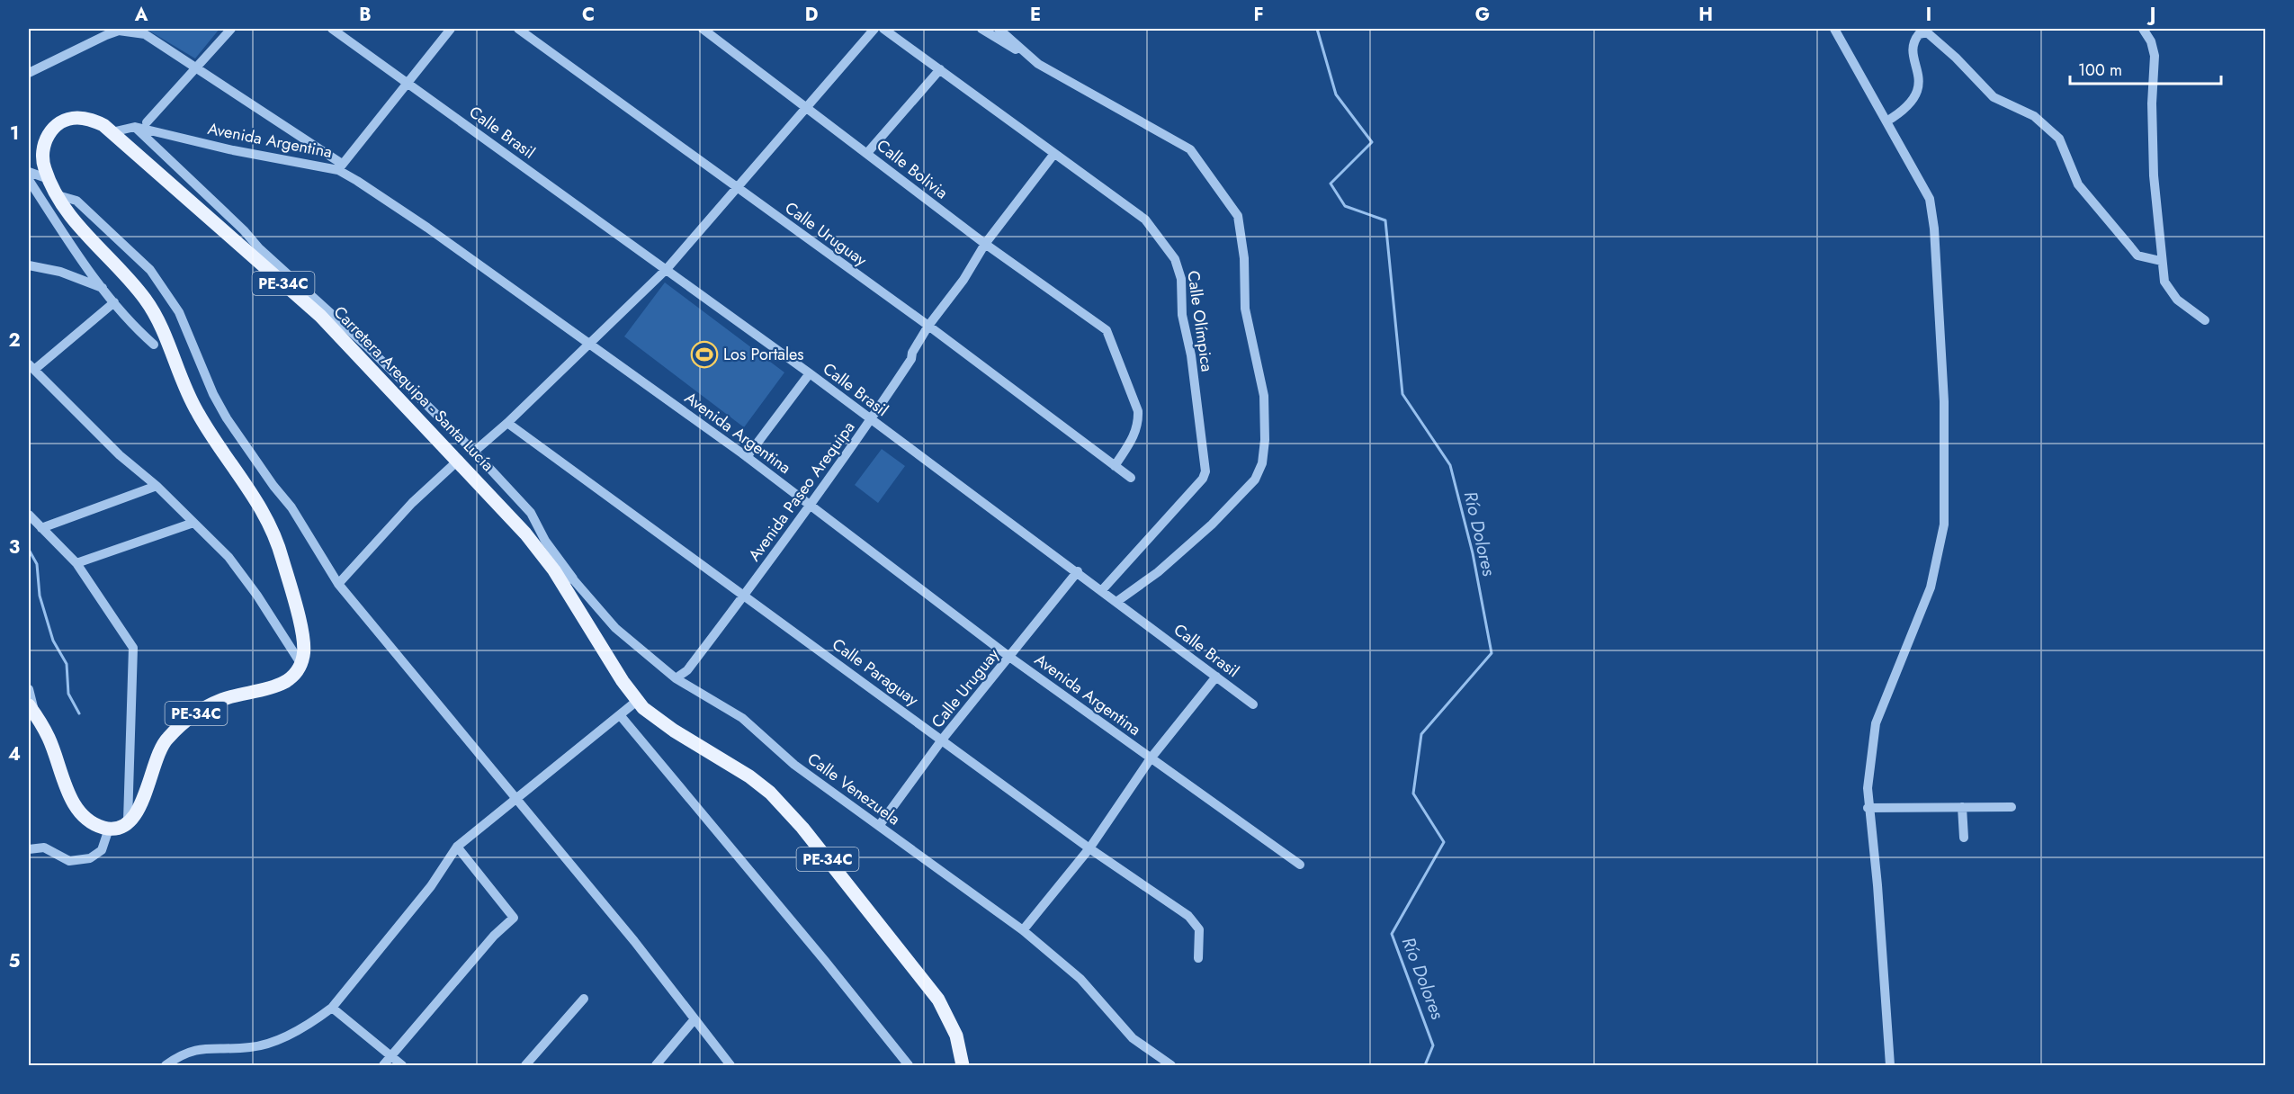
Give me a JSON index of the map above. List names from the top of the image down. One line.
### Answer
{"streets":{"main road":["PE-34C","Carretera Arequipa - Santa Lucía"],"street":["Calle Brasil","Avenida Argentina","Calle Bolivia","Calle Uruguay","Calle Olímpica","Avenida Paseo Arequipa","Calle Paraguay","Calle Venezuela"]},"crossings":[["Calle Brasil","Calle Uruguay"],["Calle Brasil","Calle Olímpica"],["Calle Brasil","Avenida Paseo Arequipa"],["Avenida Argentina","Calle Uruguay"],["Avenida Argentina","Carretera Arequipa - Santa Lucía"],["Avenida Argentina","Avenida Paseo Arequipa"],["Calle Bolivia","Calle Uruguay"],["Calle Bolivia","Avenida Paseo Arequipa"],["Calle Uruguay","Avenida Paseo Arequipa"],["Calle Uruguay","Calle Paraguay"],["Calle Uruguay","Calle Venezuela"],["PE-34C","Carretera Arequipa - Santa Lucía"],["Calle Olímpica","Avenida Paseo Arequipa"],["Carretera Arequipa - Santa Lucía","Calle Venezuela"],["Avenida Paseo Arequipa","Calle Paraguay"],["Avenida Paseo Arequipa","Calle Venezuela"]],"water":["Río Dolores"],"places":{"sports":["Los Portales"]},"scale_bar":"100 m","grid":{"columns":["A","B","C","D","E","F","G","H","I","J"],"rows":["1","2","3","4","5"]}}
